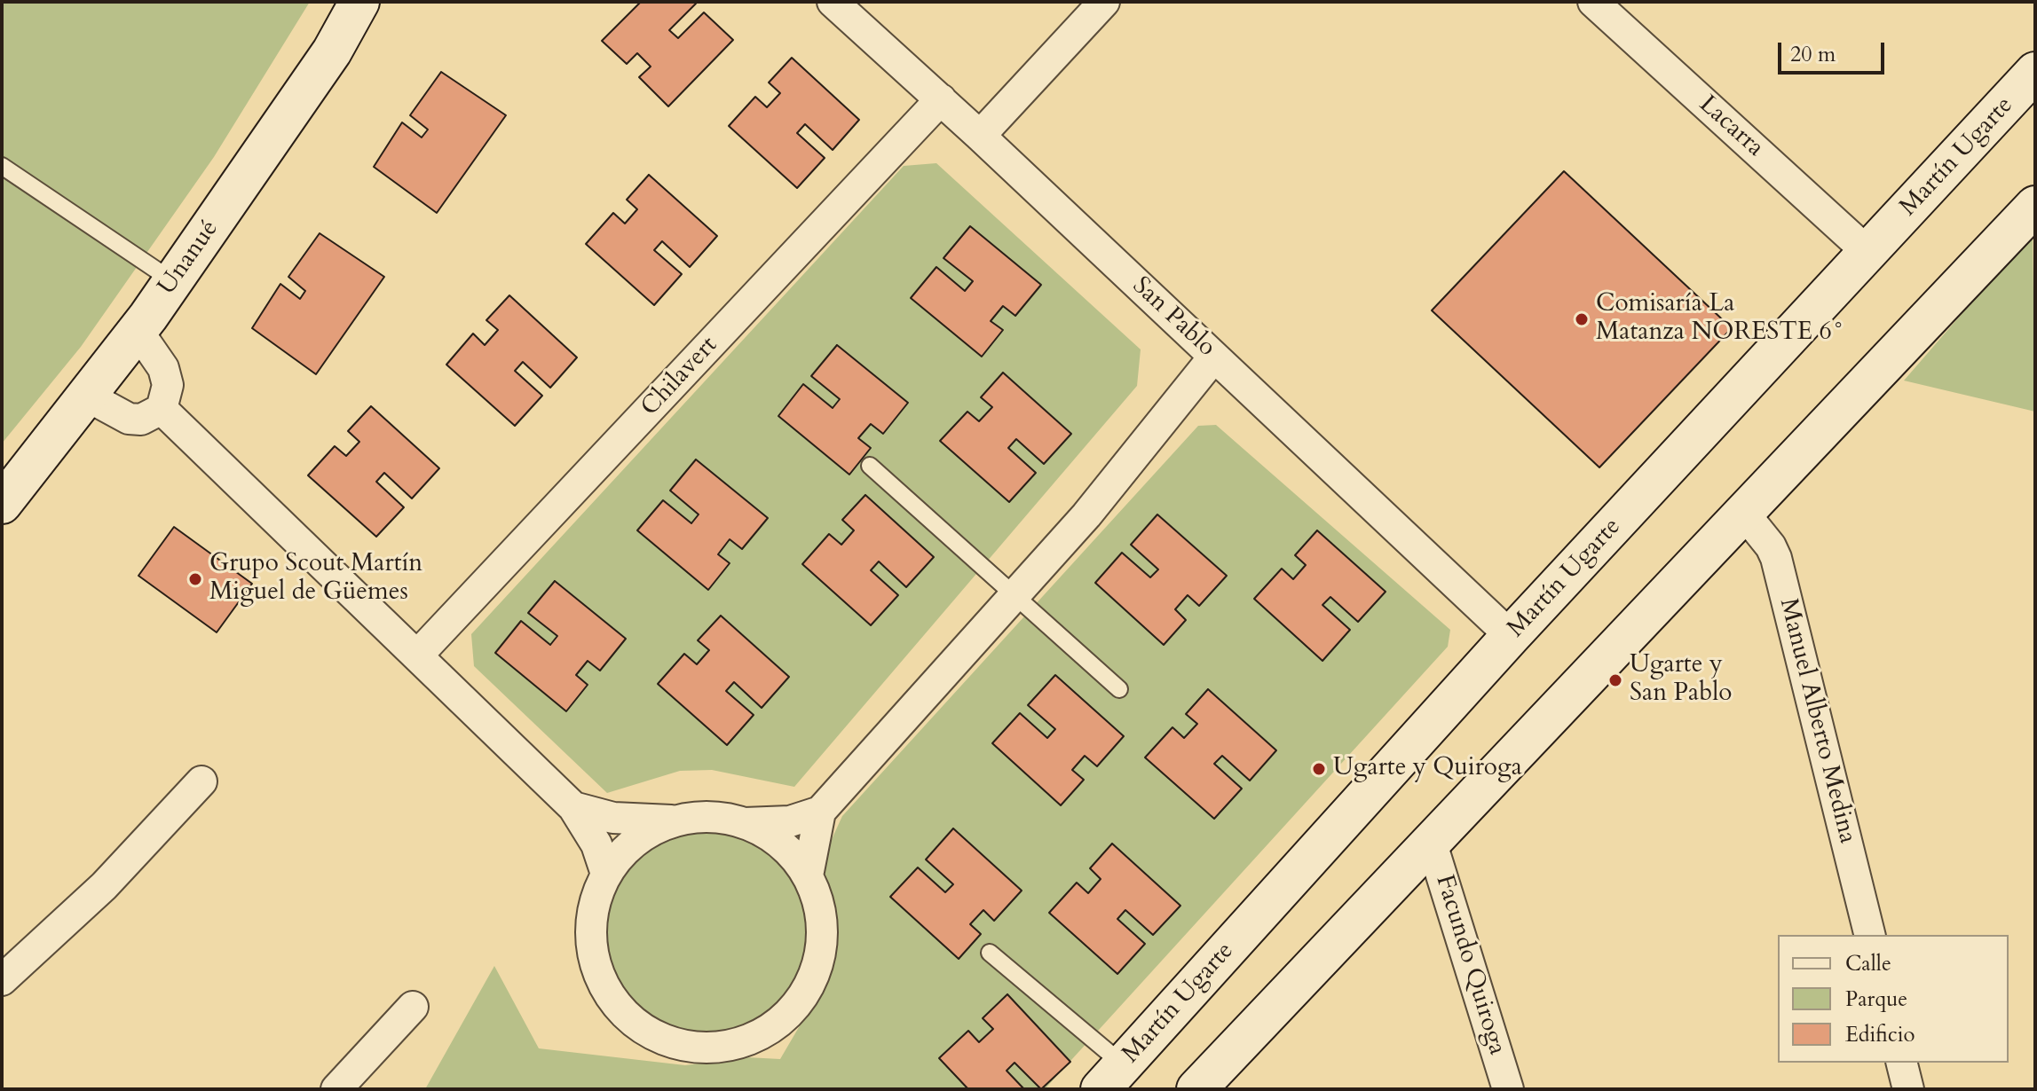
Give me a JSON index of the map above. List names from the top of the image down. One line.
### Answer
{"streets":{"street":["Lacarra","Martín Ugarte","Unanué","San Pablo","Chilavert","Manuel Alberto Medina","Facundo Quiroga"]},"crossings":[["Lacarra","Martín Ugarte"],["Martín Ugarte","San Pablo"],["San Pablo","Chilavert"]],"places":["Comisaría La Matanza NORESTE 6°","Grupo Scout Martín Miguel de Güemes","Ugarte y San Pablo","Ugarte y Quiroga"],"legend":["Calle","Parque","Edificio"],"scale_bar":"20 m"}
